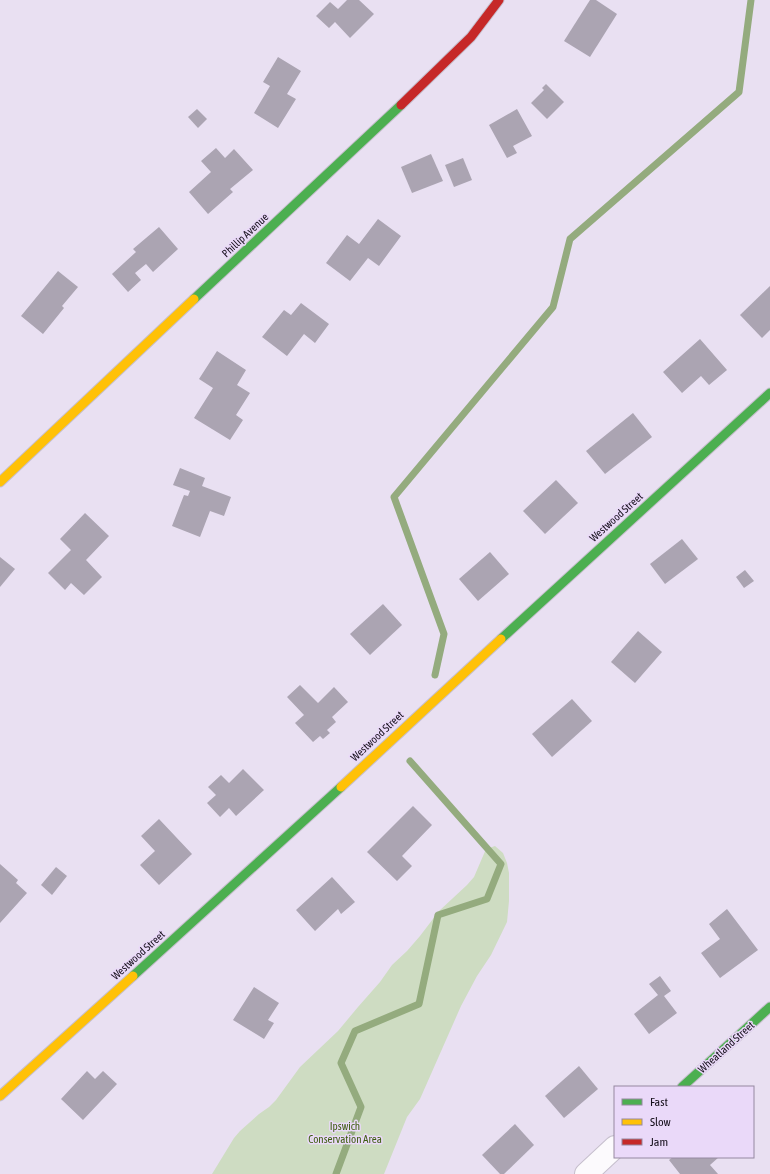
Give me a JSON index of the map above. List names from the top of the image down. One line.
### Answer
{"streets":{"street":["Phillip Avenue","Westwood Street","Wheatland Street"]},"parks":["Ipswich Conservation Area"],"legend":["Fast","Slow","Jam"]}
